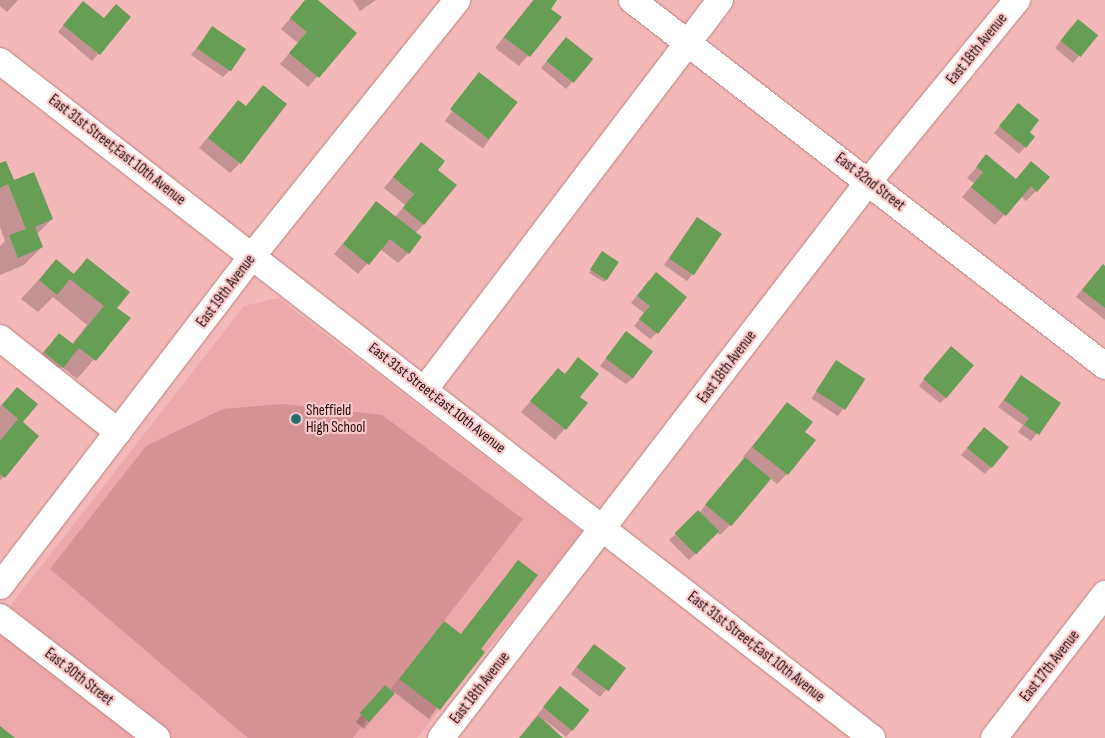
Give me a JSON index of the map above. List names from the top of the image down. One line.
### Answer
{"streets":{"street":["East 18th Avenue","East 31st Street;East 10th Avenue","East 32nd Street","East 19th Avenue","East 17th Avenue","East 30th Street"]},"crossings":[["East 18th Avenue","East 31st Street;East 10th Avenue"],["East 18th Avenue","East 32nd Street"],["East 31st Street;East 10th Avenue","East 19th Avenue"]],"places":["Sheffield High School"]}
